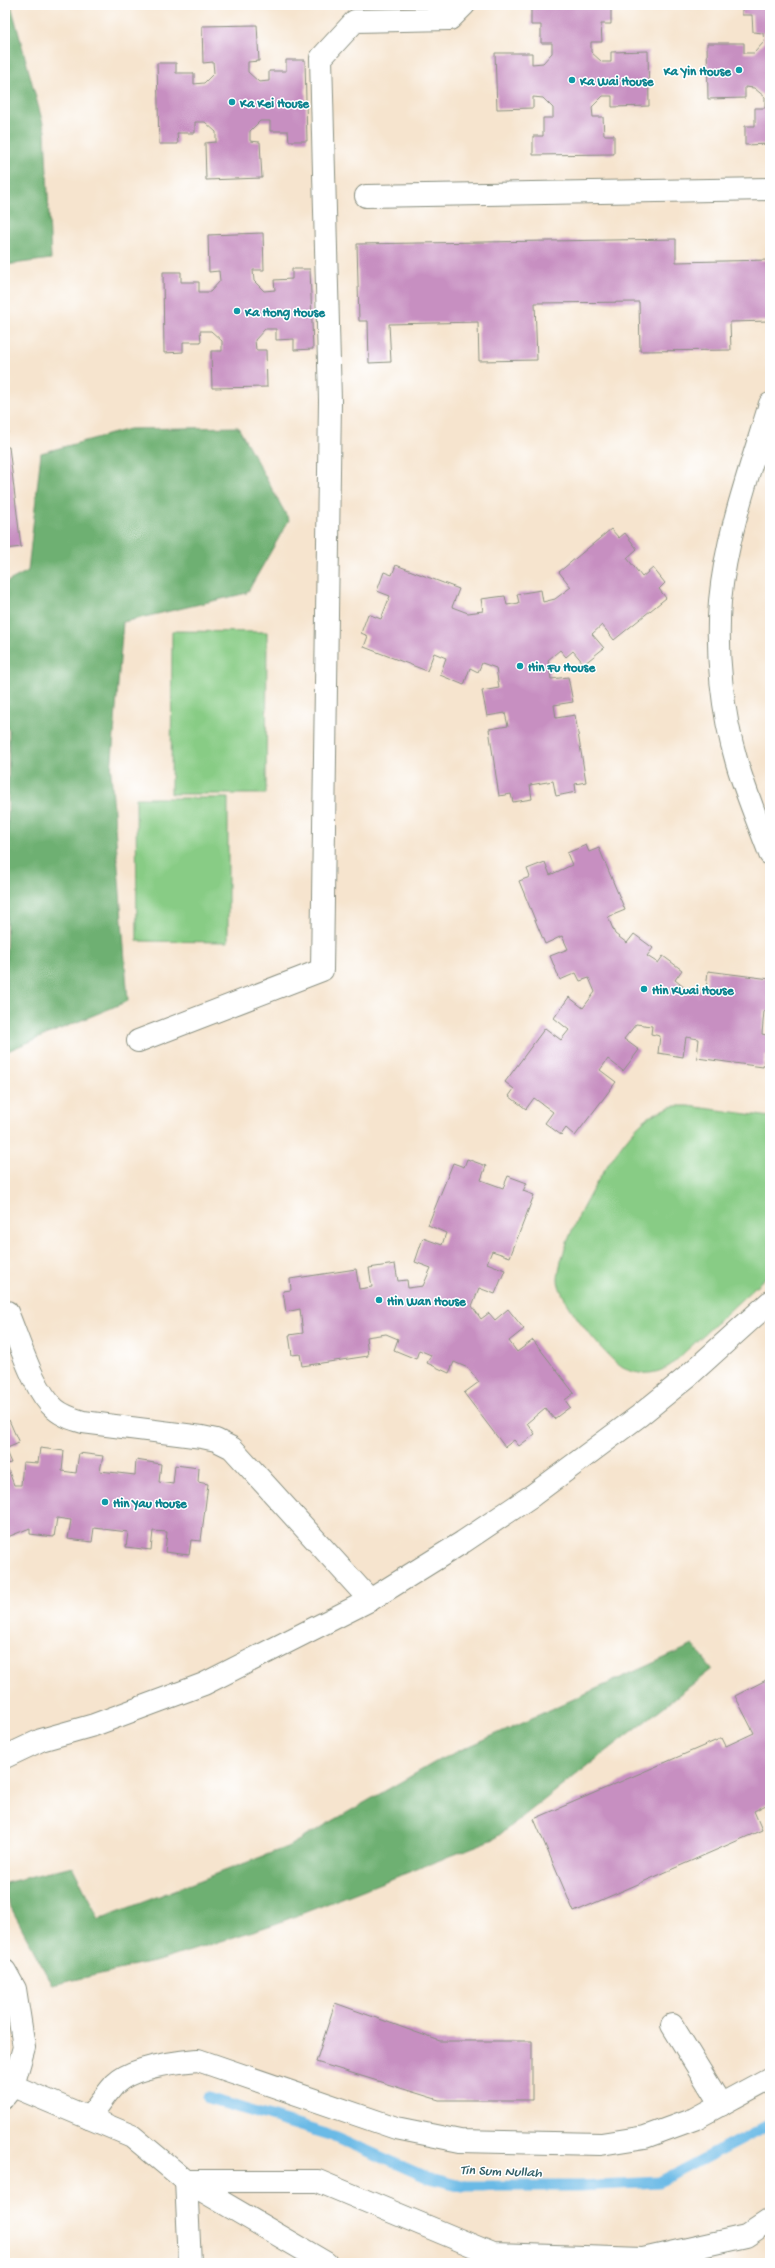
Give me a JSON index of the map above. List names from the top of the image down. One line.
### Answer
{"water":["Tin Sum Nullah"],"places":["Ka Yin House","Ka Wai House","Ka Kei House","Ka Hong House","Hin Fu House","Hin Kwai House","Hin Wan House","Hin Yau House"]}
